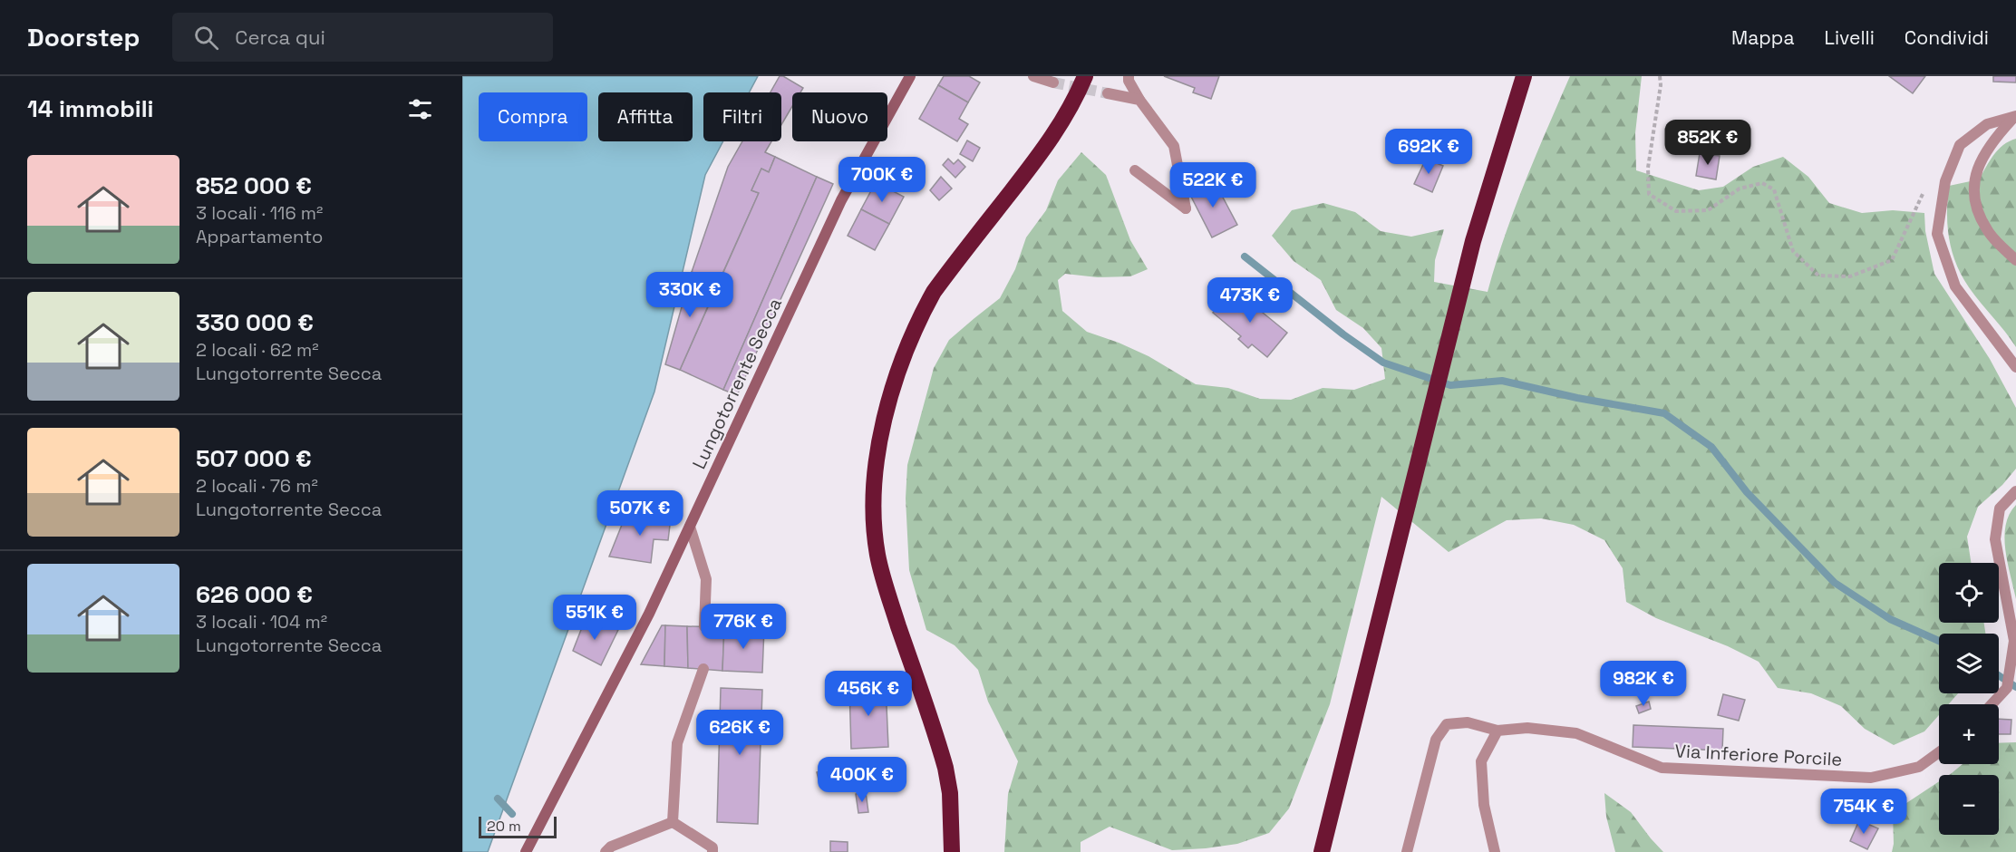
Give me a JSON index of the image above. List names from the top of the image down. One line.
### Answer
{"streets":{"main road":["Lungotorrente Secca"],"street":["Via Inferiore Porcile"]},"scale_bar":"20 m","page":{"header":"Doorstep","search":"Cerca qui","nav":["Mappa","Livelli","Condividi"],"heading":"14 immobili","chip":["Compra","Affitta","Filtri","Nuovo"],"price":["852K €","692K €","700K €","522K €","330K €","473K €","507K €","551K €","776K €","982K €","456K €","626K €","400K €","754K €"],"list":[{"name":"852 000 €","note":"3 locali · 116 m² · Appartamento"},{"name":"330 000 €","note":"2 locali · 62 m² · Lungotorrente Secca"},{"name":"507 000 €","note":"2 locali · 76 m² · Lungotorrente Secca"},{"name":"626 000 €","note":"3 locali · 104 m² · Lungotorrente Secca"}],"map_buttons":["+","−"],"scale":"20 m"}}
